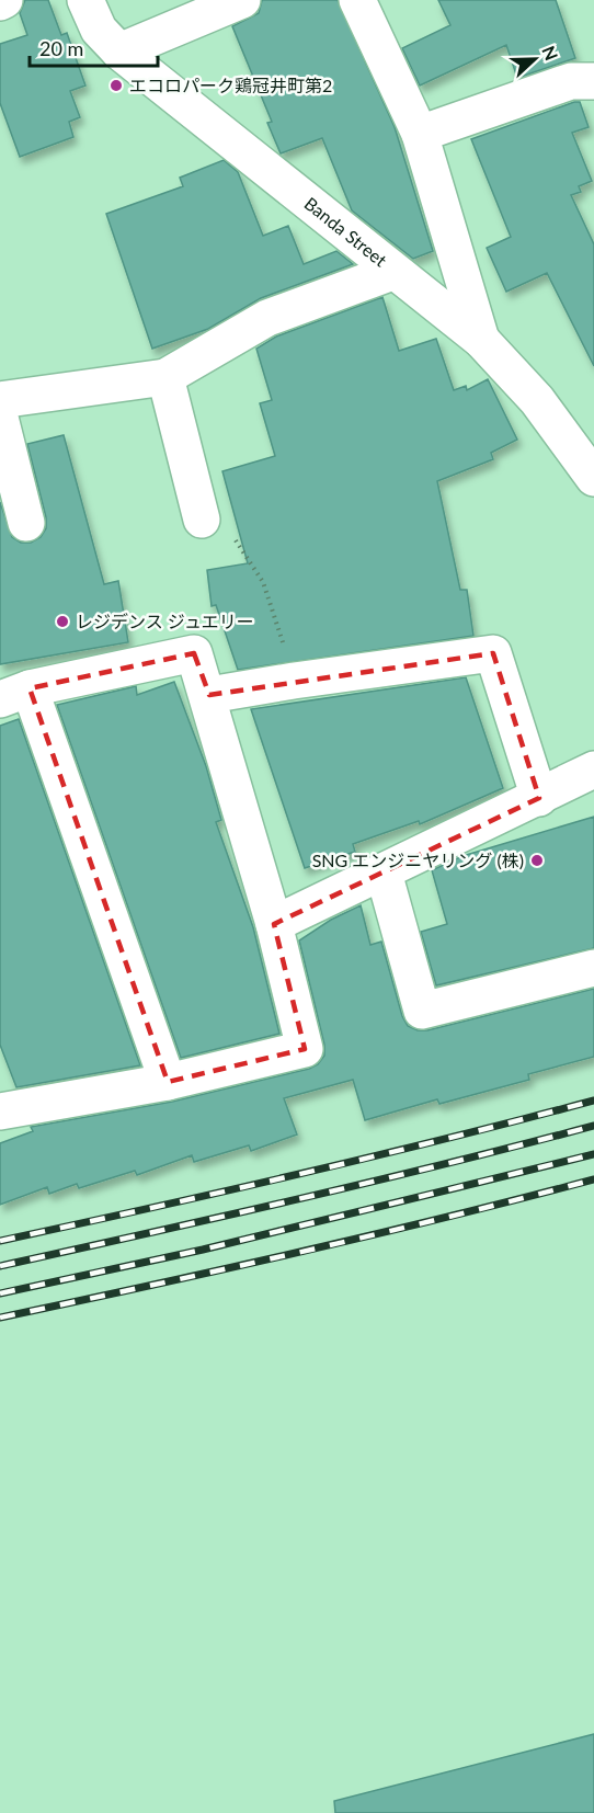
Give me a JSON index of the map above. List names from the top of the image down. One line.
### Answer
{"streets":{"street":["Banda Street"]},"places":["エコロパーク鶏冠井町第2","レジデンス ジュエリー","SNG エンジニヤリング (株)"],"scale_bar":"20 m","north":"right"}
